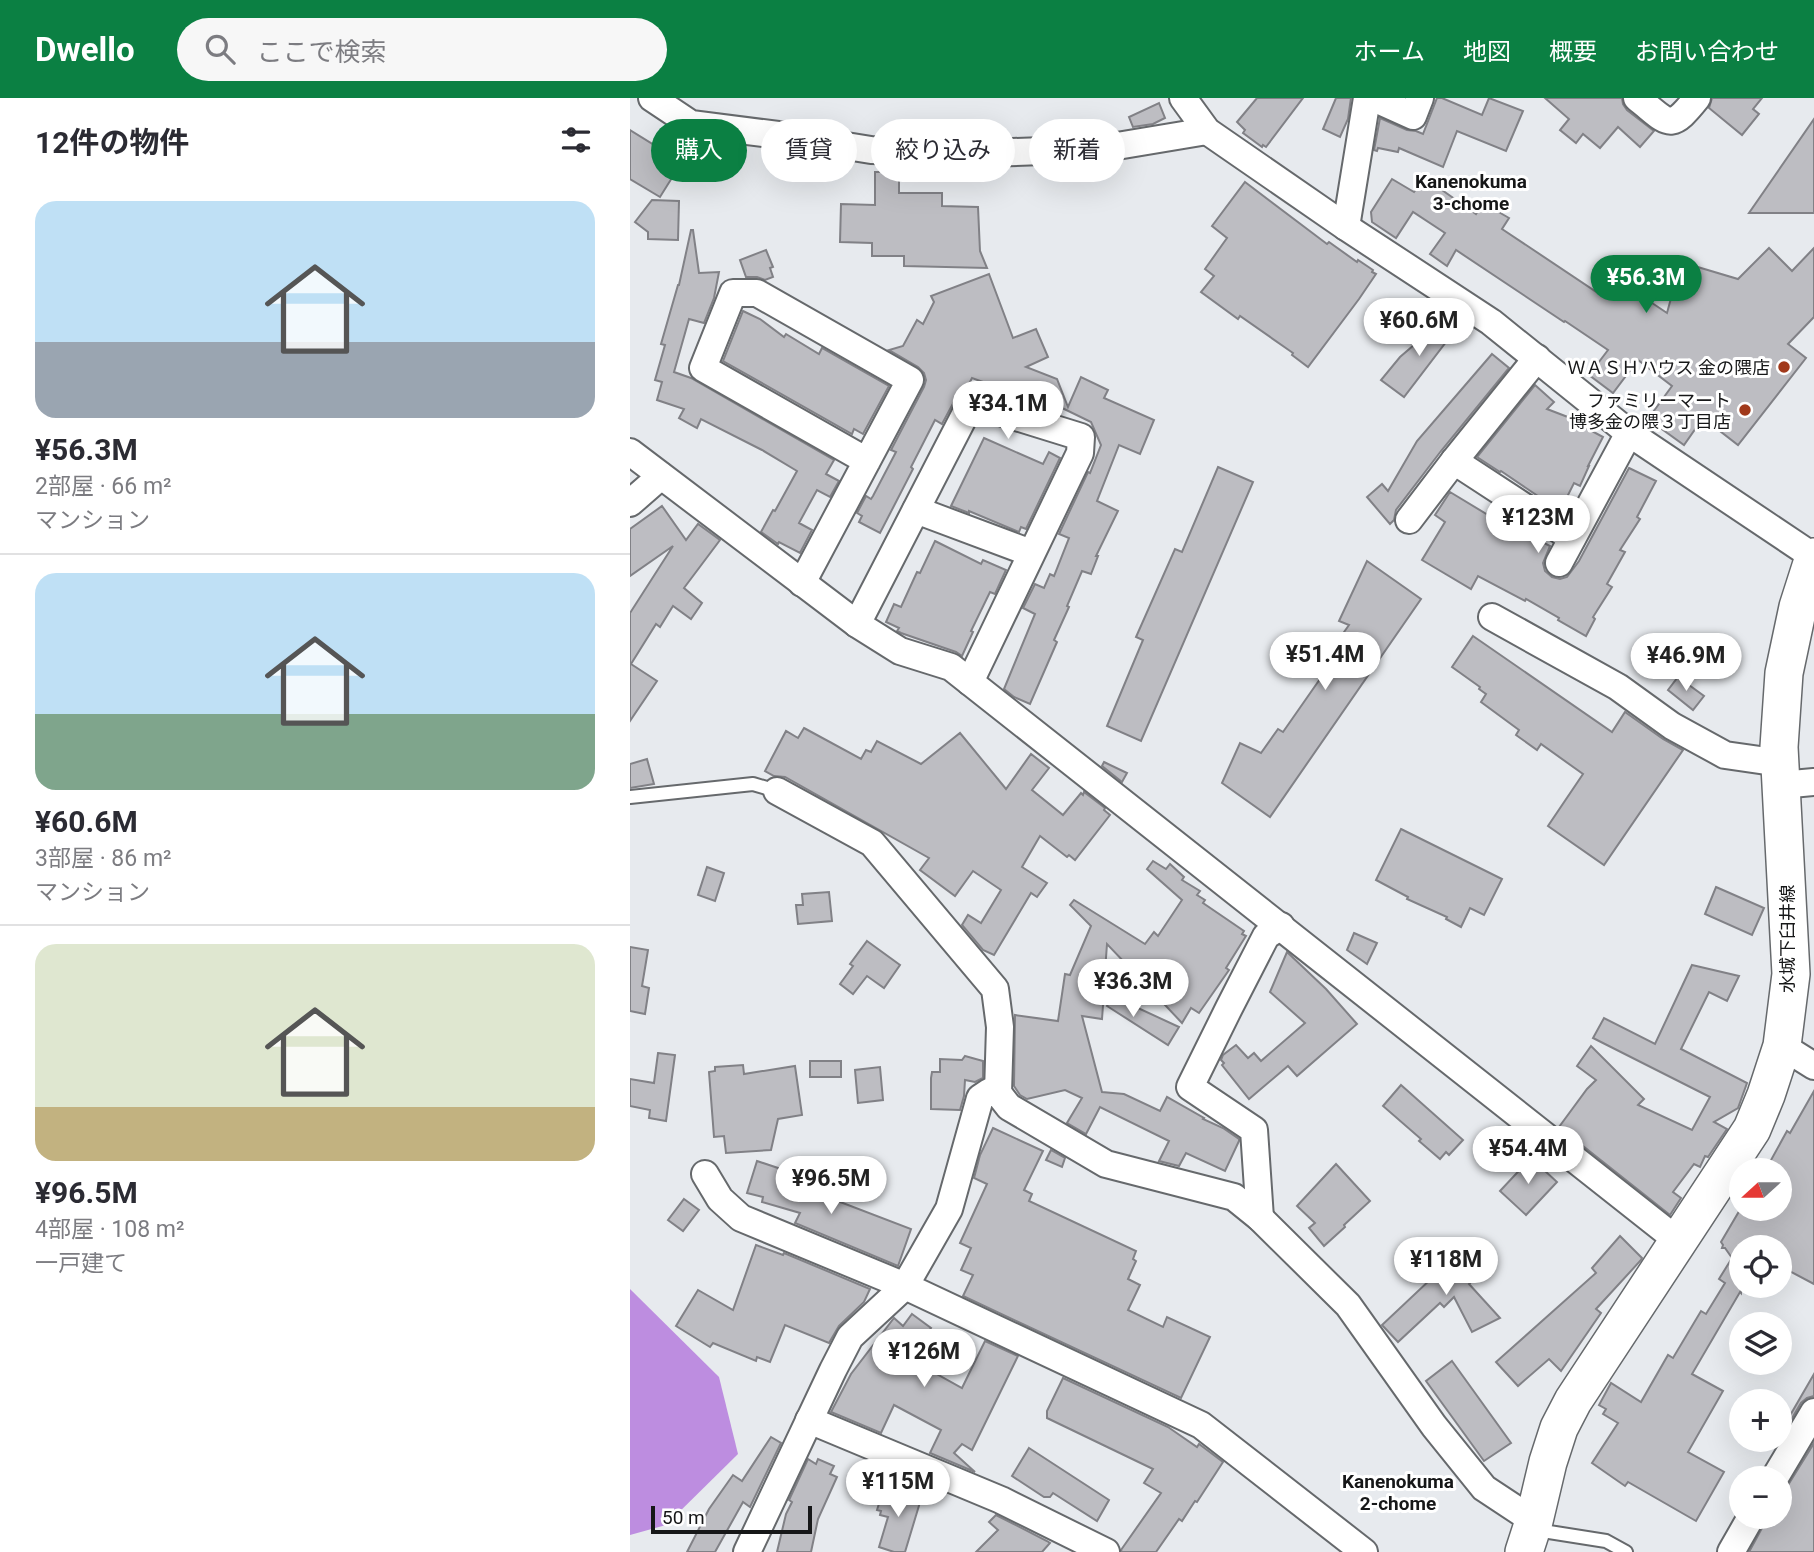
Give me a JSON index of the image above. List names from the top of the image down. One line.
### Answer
{"streets":{"main road":["水城下臼井線"]},"districts":["Kanenokuma 3-chome","Kanenokuma 2-chome"],"places":["ＷＡＳＨハウス 金の隈店","ファミリーマート 博多金の隈３丁目店"],"scale_bar":"50 m","north":"left","page":{"header":"Dwello","search":"ここで検索","nav":["ホーム","地図","概要","お問い合わせ"],"heading":"12件の物件","chip":["購入","賃貸","絞り込み","新着"],"list":[{"name":"¥56.3M","note":"2部屋 · 66 m² · マンション"},{"name":"¥60.6M","note":"3部屋 · 86 m² · マンション"},{"name":"¥96.5M","note":"4部屋 · 108 m² · 一戸建て"}],"price":["¥56.3M","¥60.6M","¥34.1M","¥123M","¥51.4M","¥46.9M","¥36.3M","¥54.4M","¥96.5M","¥118M","¥126M","¥115M"],"map_buttons":["+","−"],"scale":"50 m"}}
